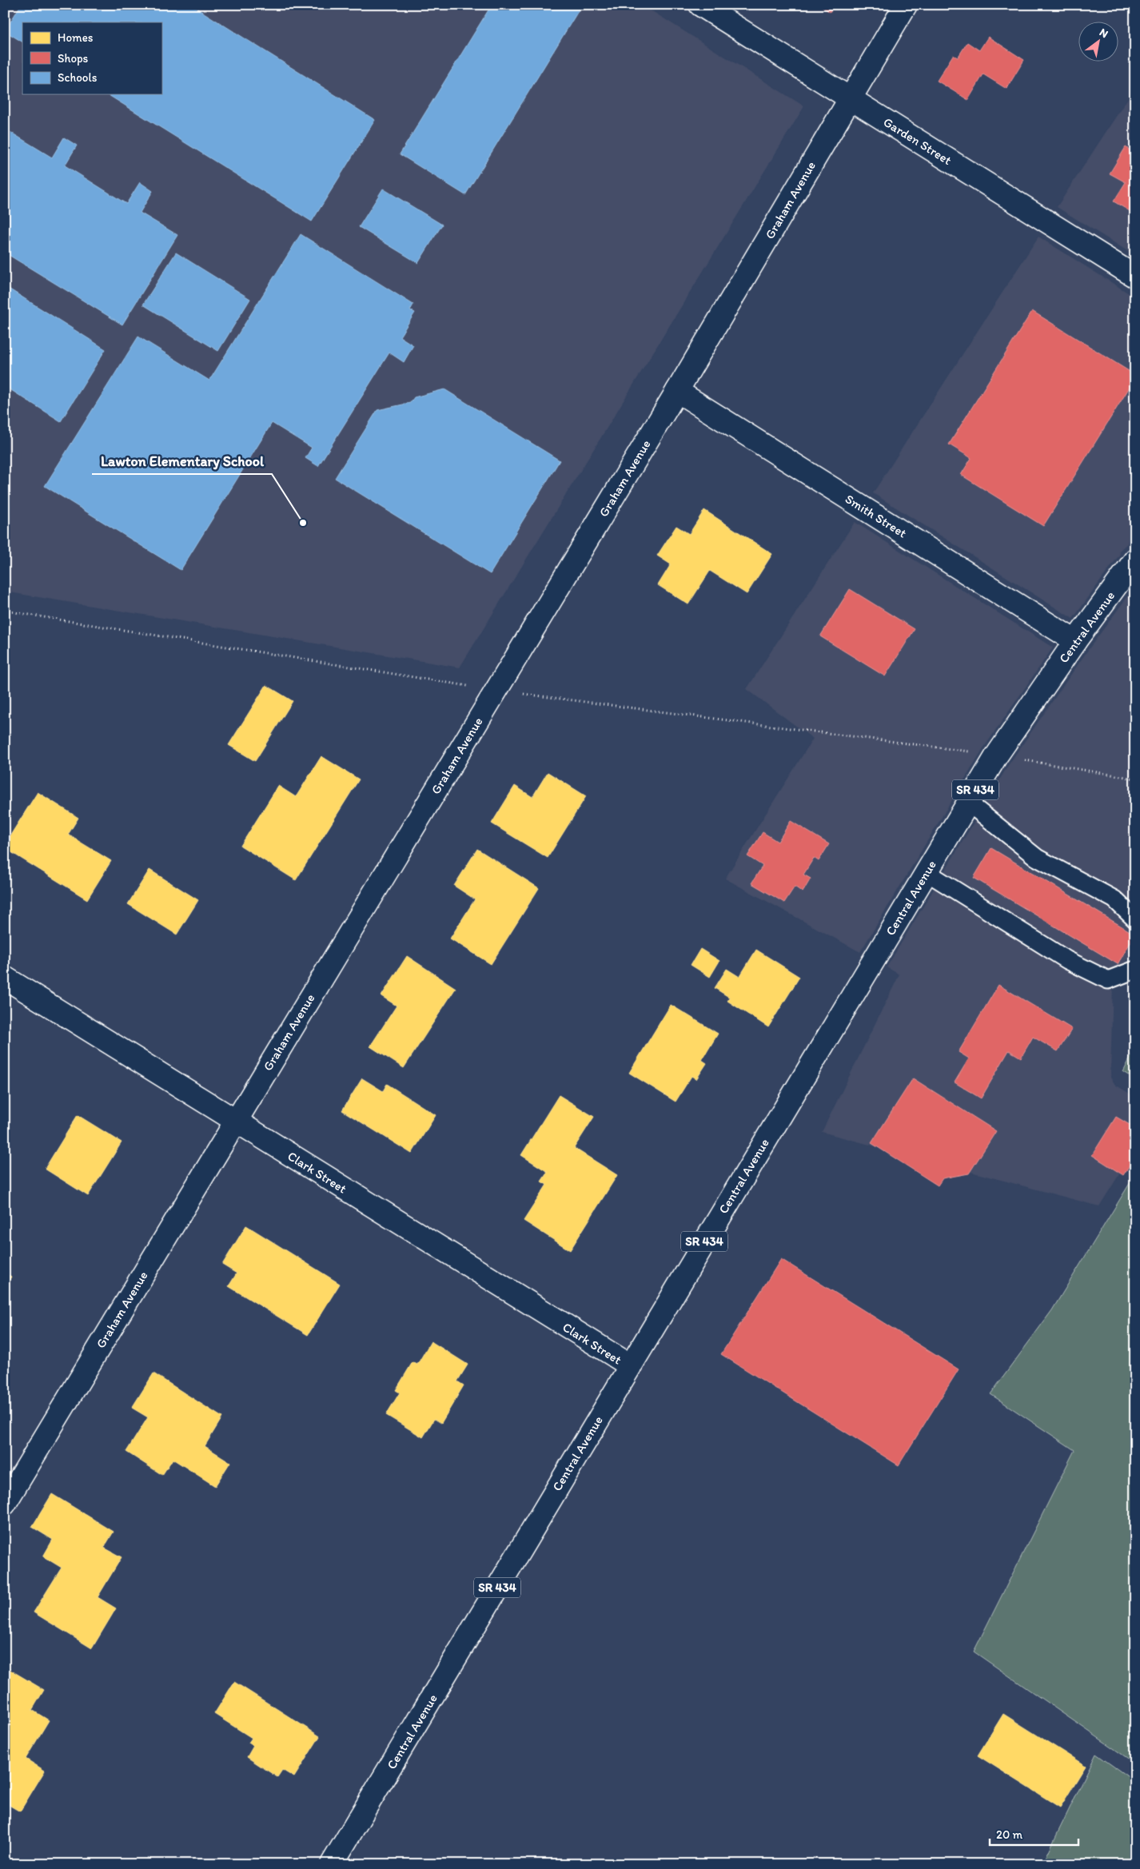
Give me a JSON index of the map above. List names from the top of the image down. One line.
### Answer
{"streets":{"street":["Garden Street","Graham Avenue","Smith Street","Central Avenue","SR 434","Clark Street"]},"crossings":[["Garden Street","Graham Avenue"],["Graham Avenue","Smith Street"],["Graham Avenue","Clark Street"],["Smith Street","Central Avenue"],["Central Avenue","Clark Street"]],"places":["Lawton Elementary School"],"legend":["Homes","Shops","Schools"],"scale_bar":"20 m","north":"top right"}
